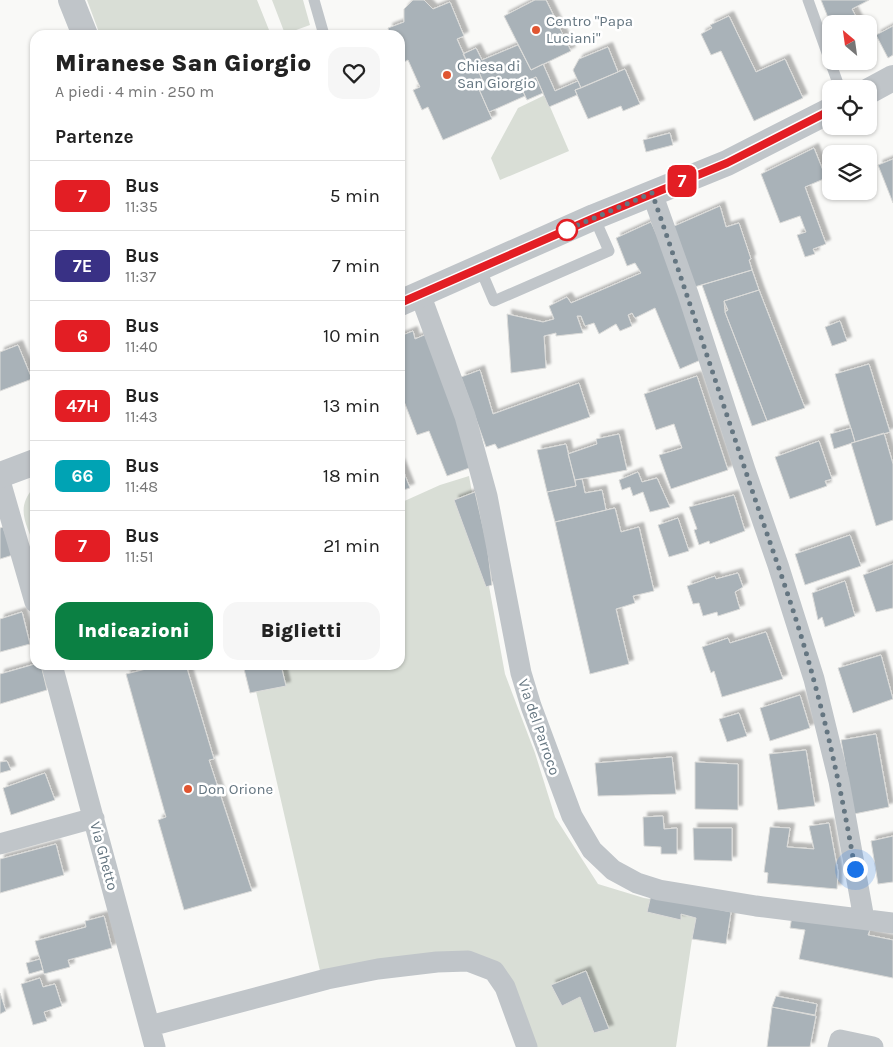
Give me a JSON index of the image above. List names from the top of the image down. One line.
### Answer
{"streets":{"street":["Via del Parroco","Via Ghetto"]},"places":["Centro \"Papa Luciani\"","Chiesa di San Giorgio","Don Orione"],"lines":["bus line 7"],"north":"top left","page":{"on_map":"7","heading":[["Miranese San Giorgio","A piedi · 4 min · 250 m"],"Partenze"],"list":[{"mark":"7","name":"Bus","note":"11:35","value":"5 min"},{"mark":"7E","name":"Bus","note":"11:37","value":"7 min"},{"mark":"6","name":"Bus","note":"11:40","value":"10 min"},{"mark":"47H","name":"Bus","note":"11:43","value":"13 min"},{"mark":"66","name":"Bus","note":"11:48","value":"18 min"},{"mark":"7","name":"Bus","note":"11:51","value":"21 min"}],"buttons":["Indicazioni","Biglietti"]}}
